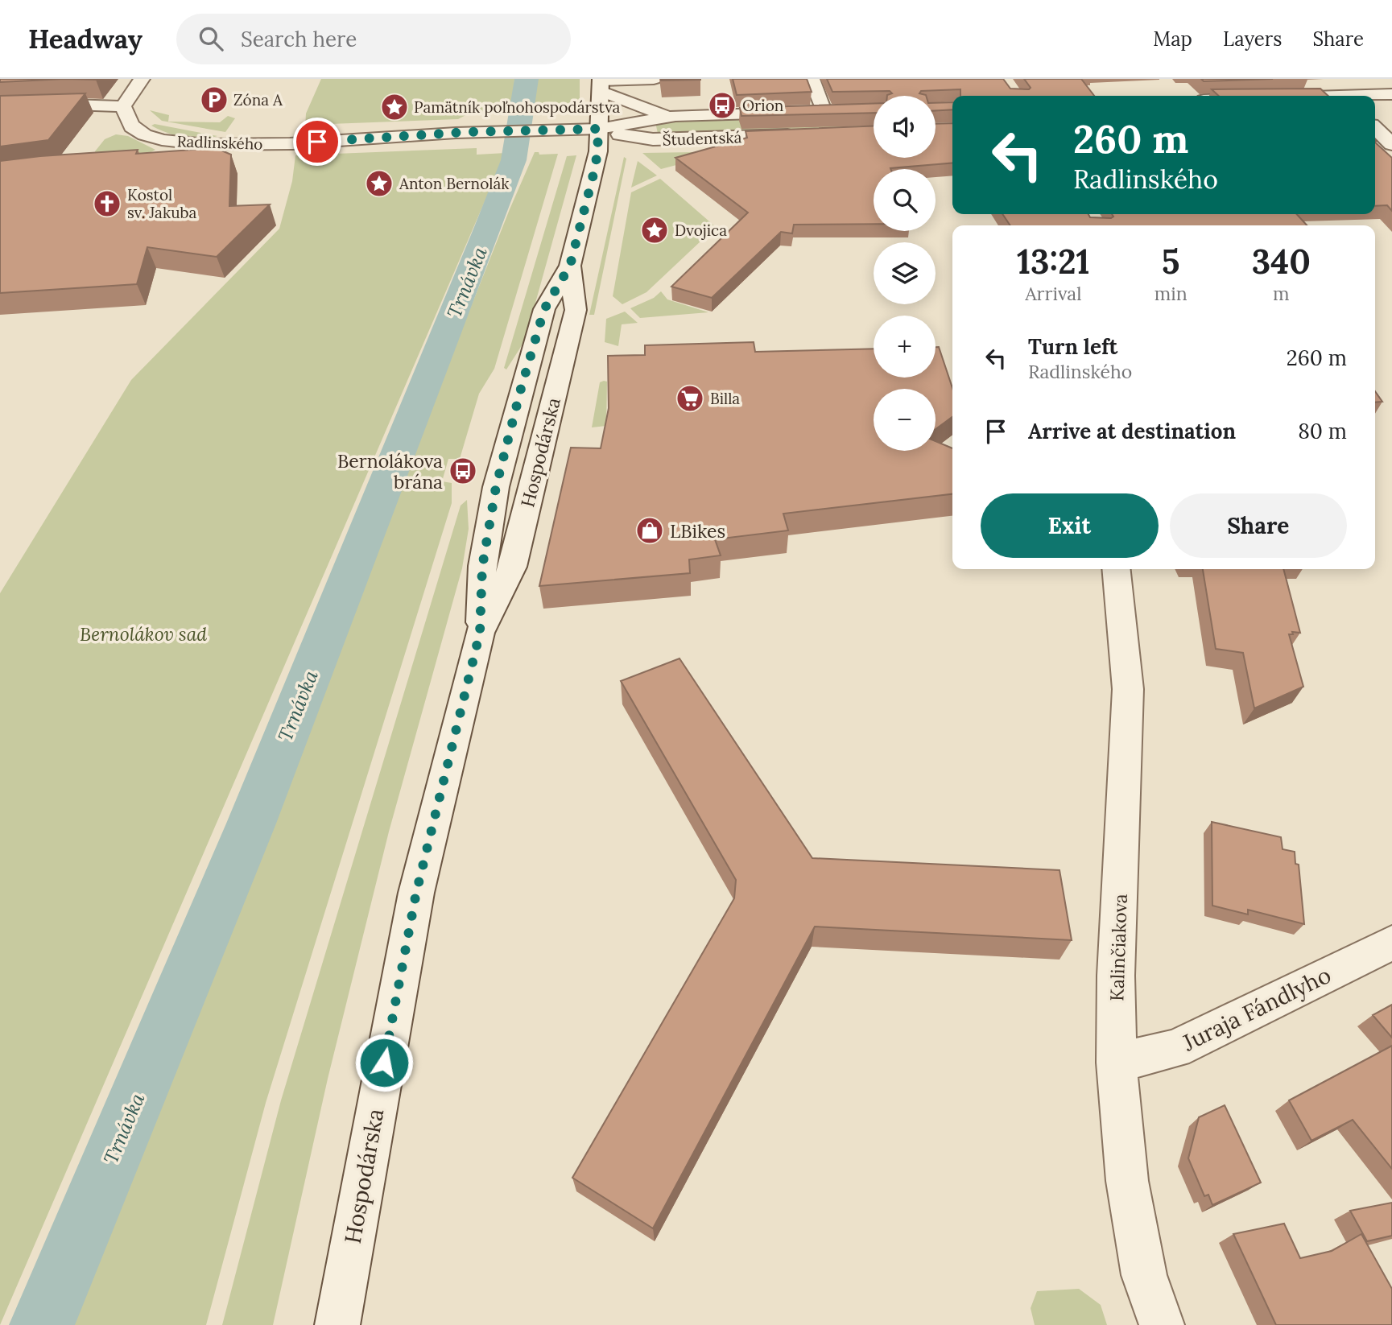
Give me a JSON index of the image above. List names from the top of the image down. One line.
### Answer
{"streets":{"street":["Študentská","Radlinského","Hospodárska","Kalinčiakova","Juraja Fándlyho"]},"crossings":[["Študentská","Radlinského"],["Študentská","Hospodárska"],["Radlinského","Hospodárska"],["Kalinčiakova","Juraja Fándlyho"]],"water":["Trnávka"],"parks":["Bernolákov sad"],"places":{"parking":["Zóna A"],"bus stop":["Orion","Bernolákova brána"],"place":["Pamätník poľnohospodárstva","Anton Bernolák","Dvojica"],"church":["Kostol sv. Jakuba"],"supermarket":["Billa"],"shop":["LBikes"]},"page":{"header":"Headway","search":"Search here","nav":["Map","Layers","Share"],"map_buttons":["+","−"],"turn":["260 m","Radlinského"],"eta":["13:21","Arrival","5","min","340","m"],"list":[{"name":"Turn left","note":"Radlinského","value":"260 m"},{"name":"Arrive at destination","value":"80 m"}],"buttons":["Exit","Share"]}}
